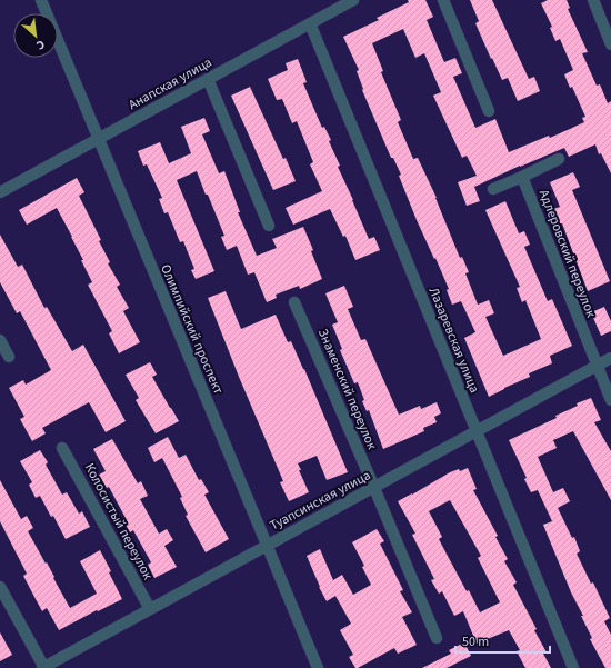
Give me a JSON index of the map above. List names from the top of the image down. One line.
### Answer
{"streets":{"street":["Анапская улица","Адлеровский переулок","Олимпийский проспект","Лазаревская улица","Знаменский переулок","Туапсинская улица","Колосистый переулок"]},"crossings":[["Анапская улица","Олимпийский проспект"],["Анапская улица","Лазаревская улица"],["Адлеровский переулок","Туапсинская улица"],["Олимпийский проспект","Туапсинская улица"],["Лазаревская улица","Туапсинская улица"],["Знаменский переулок","Туапсинская улица"],["Туапсинская улица","Колосистый переулок"]],"scale_bar":"50 m","north":"bottom right"}
